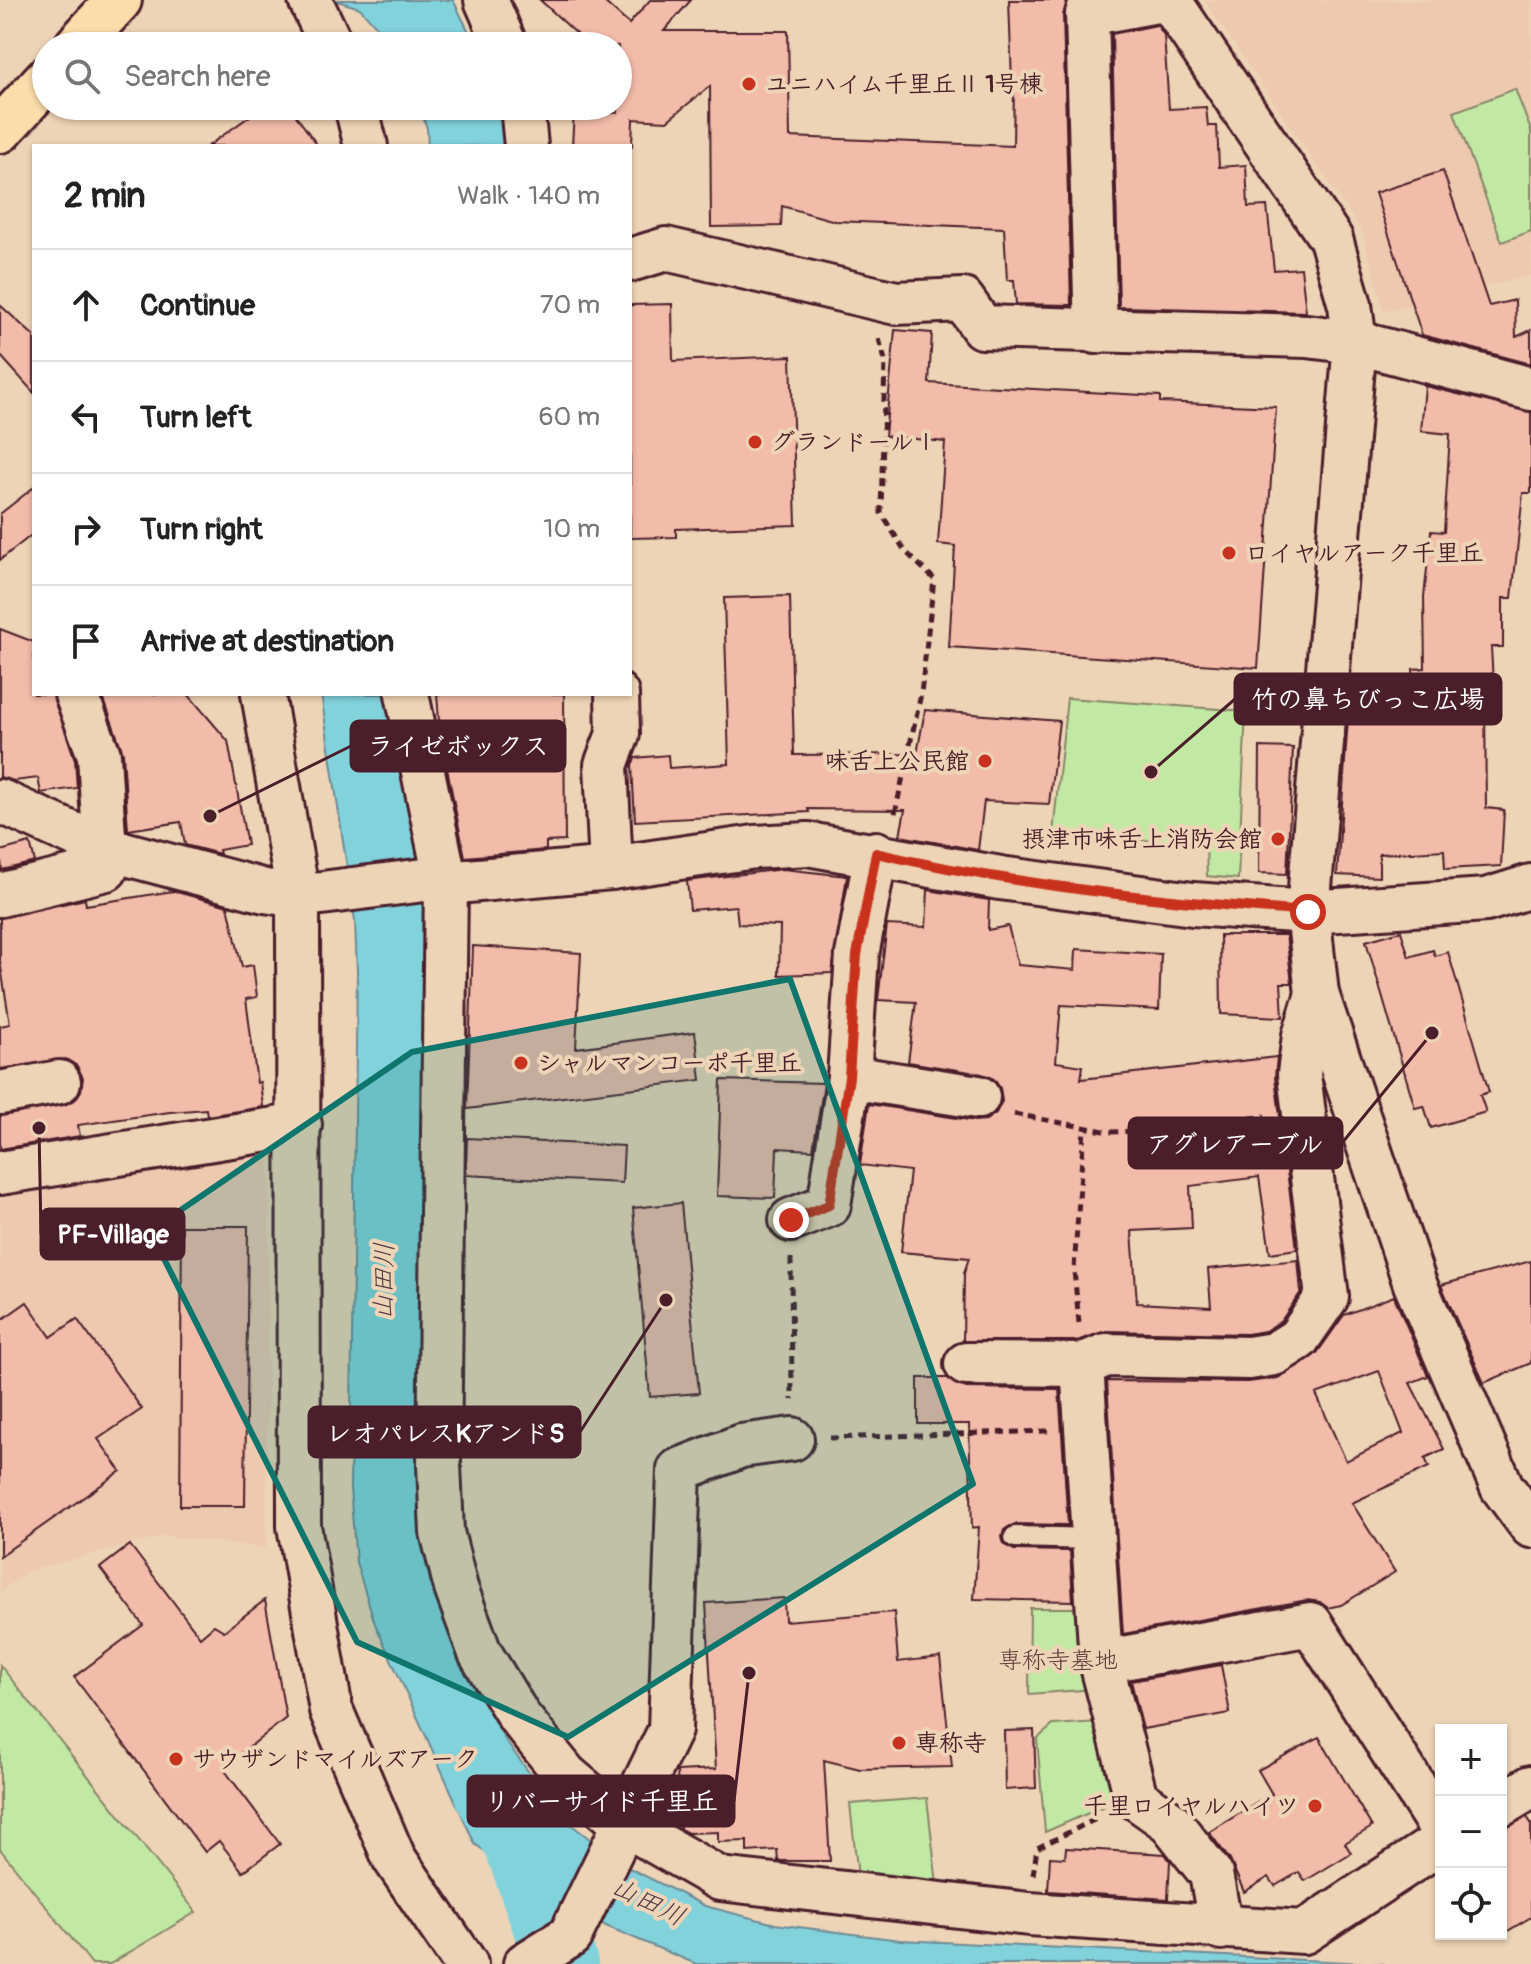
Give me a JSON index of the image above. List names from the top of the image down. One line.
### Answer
{"water":["山田川"],"parks":["専称寺墓地"],"places":["ユニハイム千里丘Ⅱ 1号棟","グランドールⅠ","ロイヤルアーク千里丘","味舌上公民館","竹の鼻ちびっこ広場","ライゼボックス","摂津市味舌上消防会館","アグレアーブル","シャルマンコーポ千里丘","PF-Village","レオパレスKアンドS","リバーサイド千里丘","専称寺","サウザンドマイルズアーク","千里ロイヤルハイツ"],"page":{"search":"Search here","heading":["2 min","Walk · 140 m"],"list":[["Continue","70 m"],["Turn left","60 m"],["Turn right","10 m"],"Arrive at destination"],"map_buttons":["+","−"]}}
